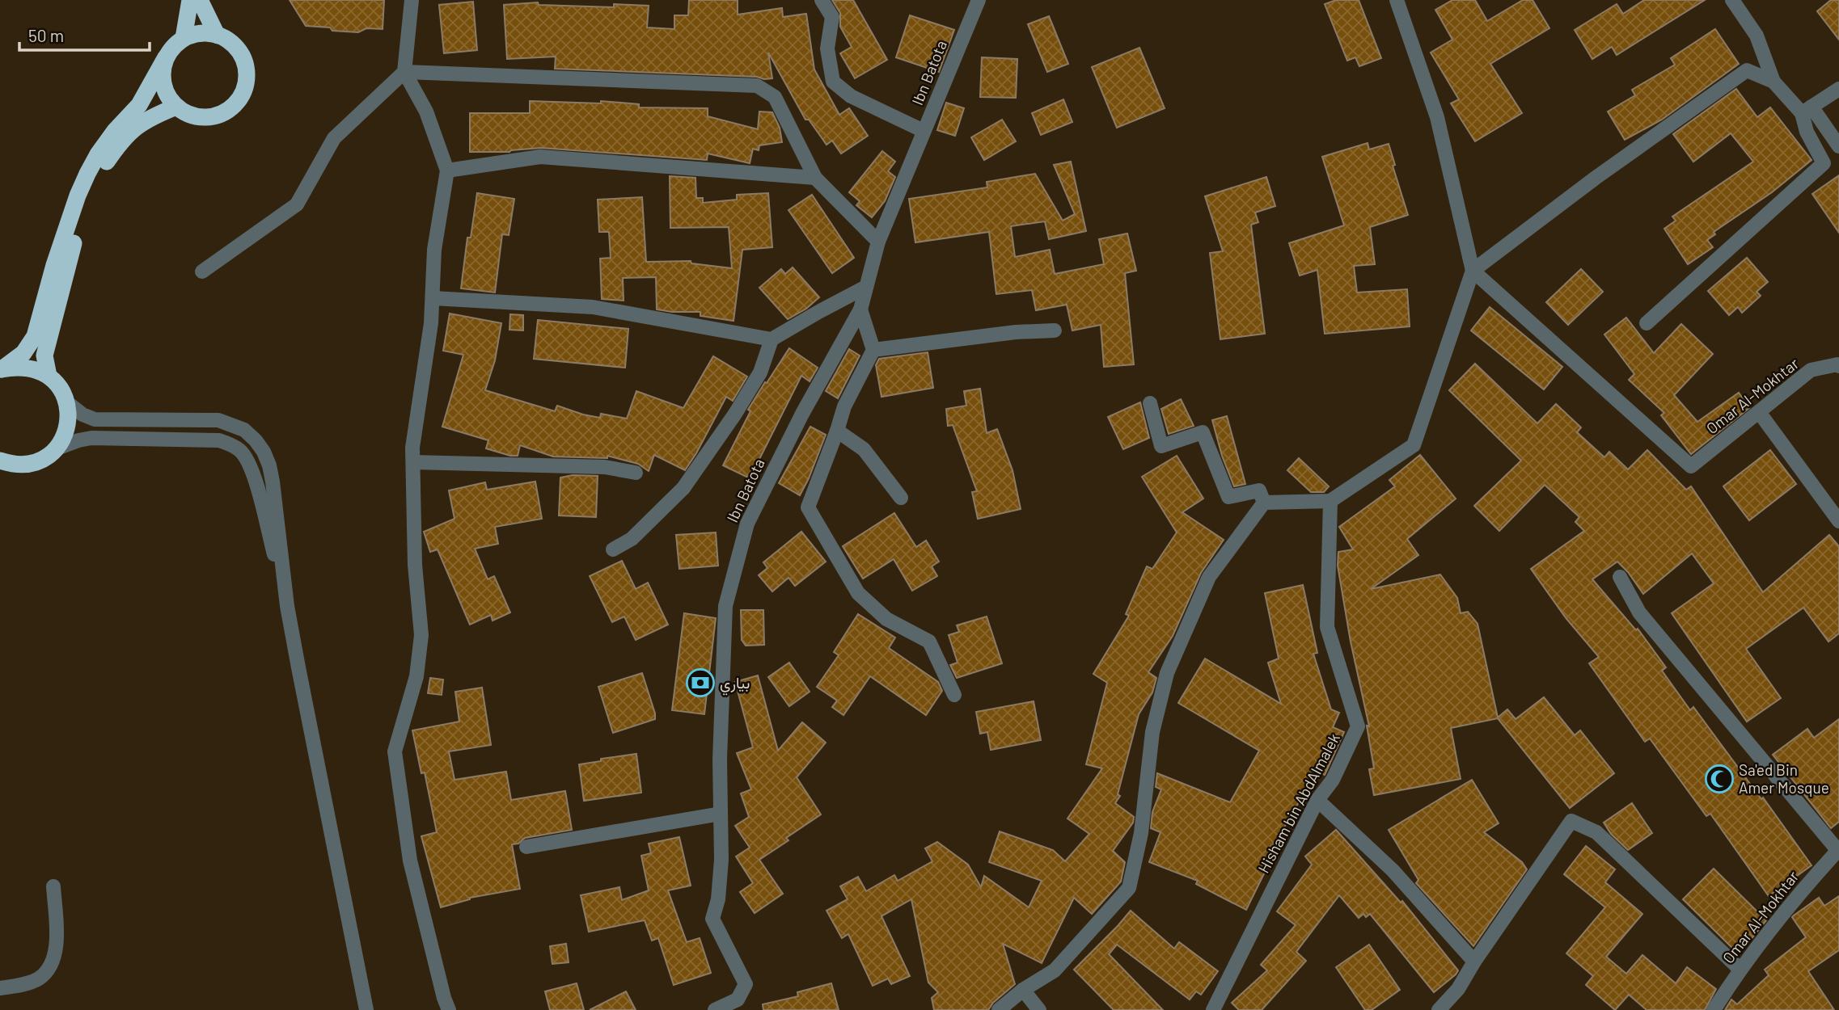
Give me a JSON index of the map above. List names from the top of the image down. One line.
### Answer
{"streets":{"street":["Ibn Batota","Omar Al-Mokhtar","Hisham bin AbdAlmalek"]},"places":{"bank":["بياري"],"mosque":["Sa'ed Bin Amer Mosque"]},"scale_bar":"50 m"}
